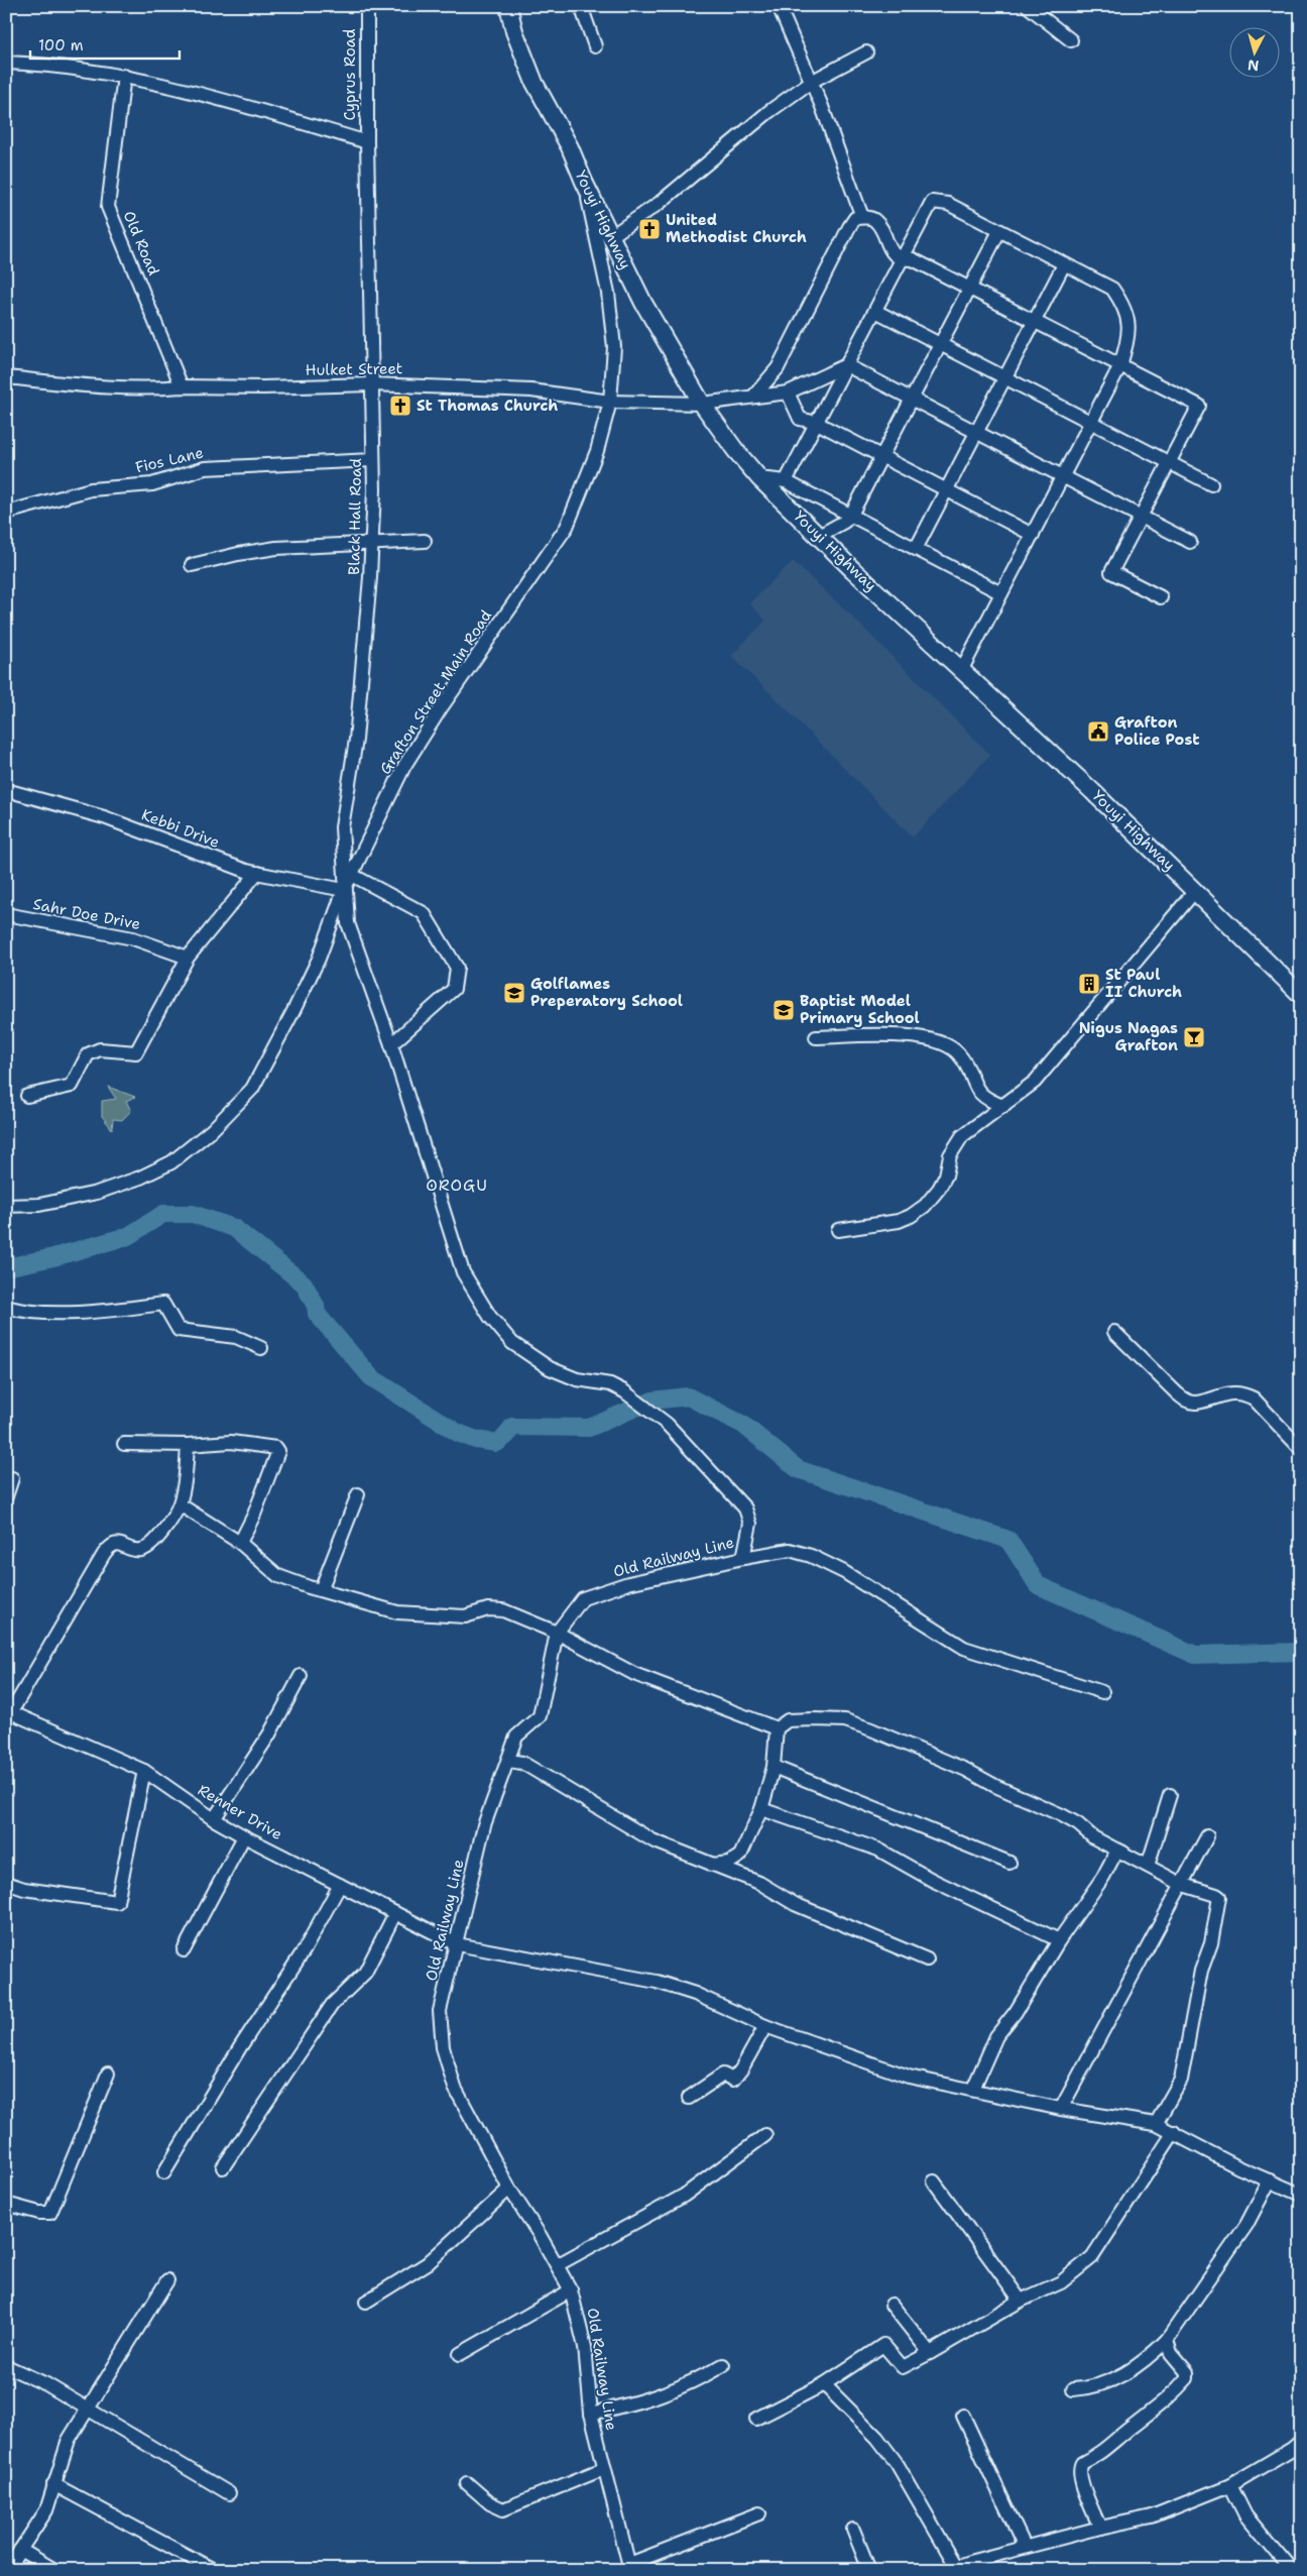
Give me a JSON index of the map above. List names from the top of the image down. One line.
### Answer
{"streets":{"main road":["Youyi Highway"],"street":["Cyprus Road","Old Road","Hulket Street","Fios Lane","Black Hall Road","Grafton Street Main Road","Kebbi Drive","Sahr Doe Drive","Old Railway Line","Renner Drive"]},"crossings":[["Cyprus Road","Black Hall Road"],["Youyi Highway","Hulket Street"],["Youyi Highway","Grafton Street Main Road"],["Old Road","Hulket Street"],["Hulket Street","Black Hall Road"],["Hulket Street","Grafton Street Main Road"],["Fios Lane","Black Hall Road"],["Black Hall Road","Grafton Street Main Road"],["Black Hall Road","Kebbi Drive"],["Black Hall Road","Old Railway Line"],["Grafton Street Main Road","Kebbi Drive"],["Old Railway Line","Renner Drive"]],"districts":["OROGU"],"places":{"church":["United Methodist Church","St Thomas Church"],"public building":["Grafton Police Post"],"building":["St Paul II Church"],"school or university":["Golflames Preperatory School","Baptist Model Primary School"],"bar":["Nigus Nagas Grafton"]},"scale_bar":"100 m","north":"bottom"}
